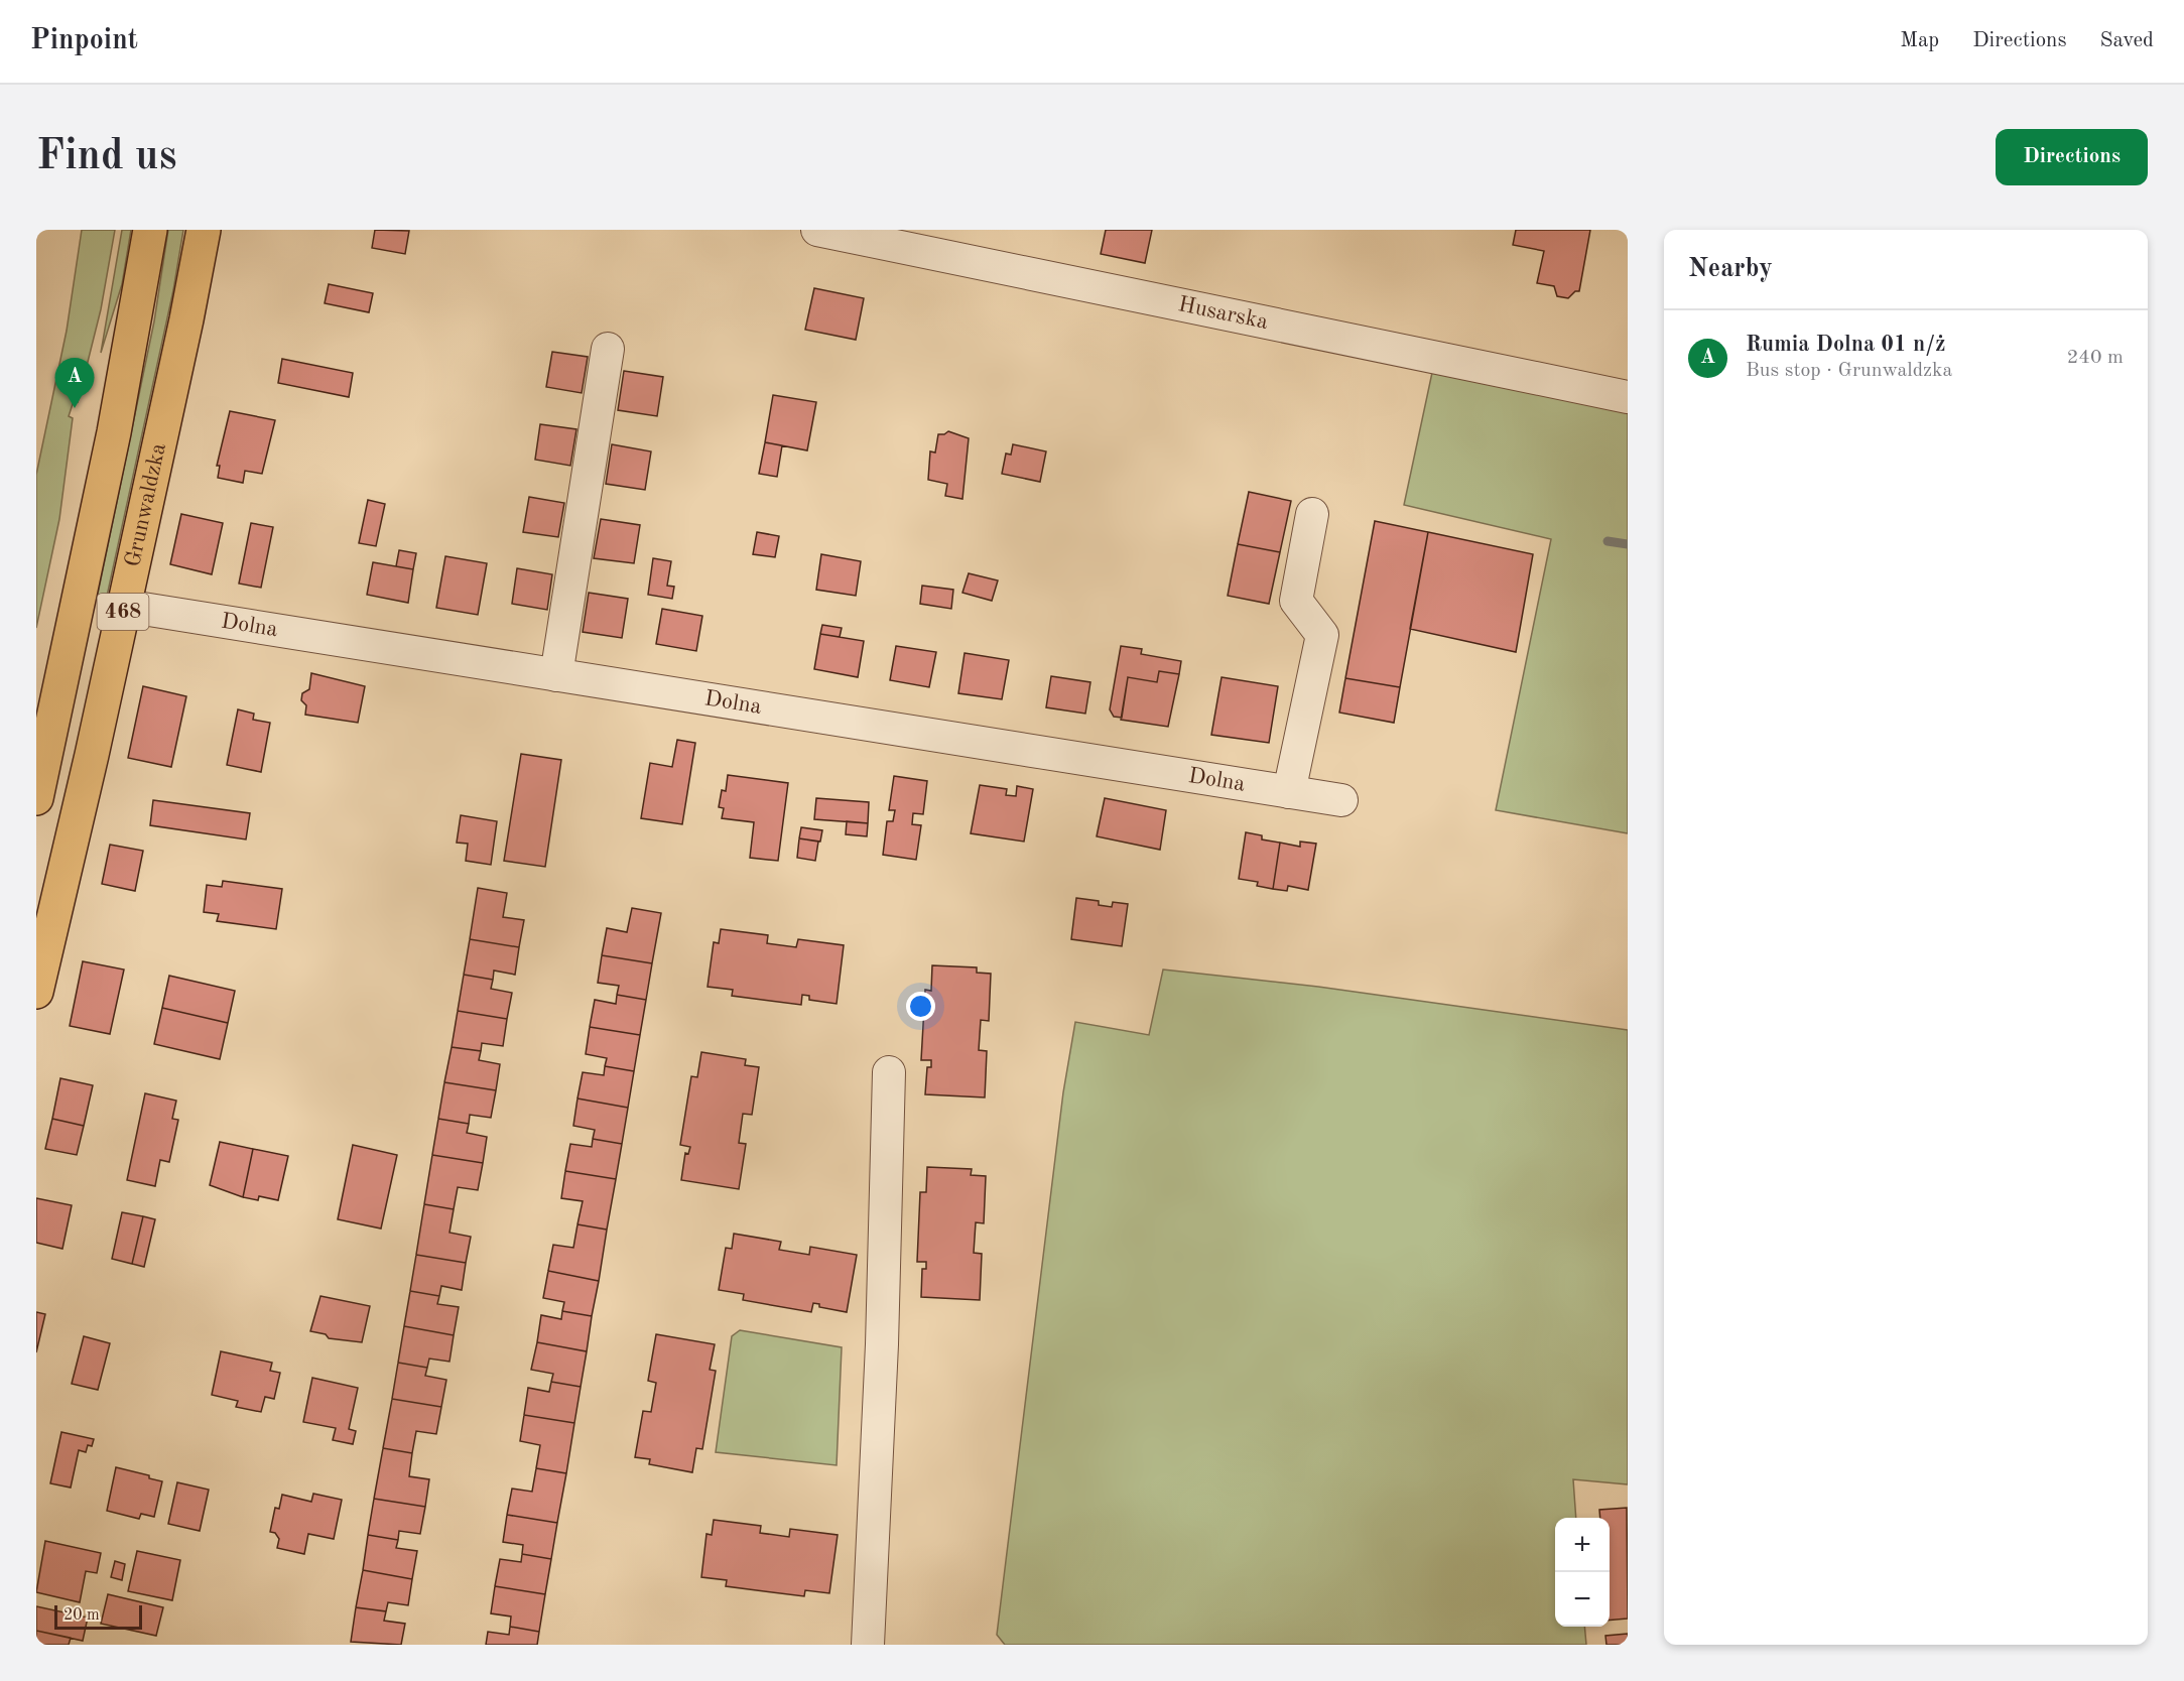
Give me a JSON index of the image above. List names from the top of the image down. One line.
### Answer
{"streets":{"main road":["Grunwaldzka","468"],"street":["Husarska","Dolna"]},"crossings":[["Grunwaldzka","Dolna"]],"scale_bar":"20 m","page":{"header":"Pinpoint","nav":["Map","Directions","Saved"],"buttons":"Directions","title":"Find us","heading":"Nearby","list":[{"mark":"A","name":"Rumia Dolna 01 n/ż","note":"Bus stop · Grunwaldzka","value":"240 m"}],"pins":"A","map_buttons":["+","−"],"scale":"20 m"}}
